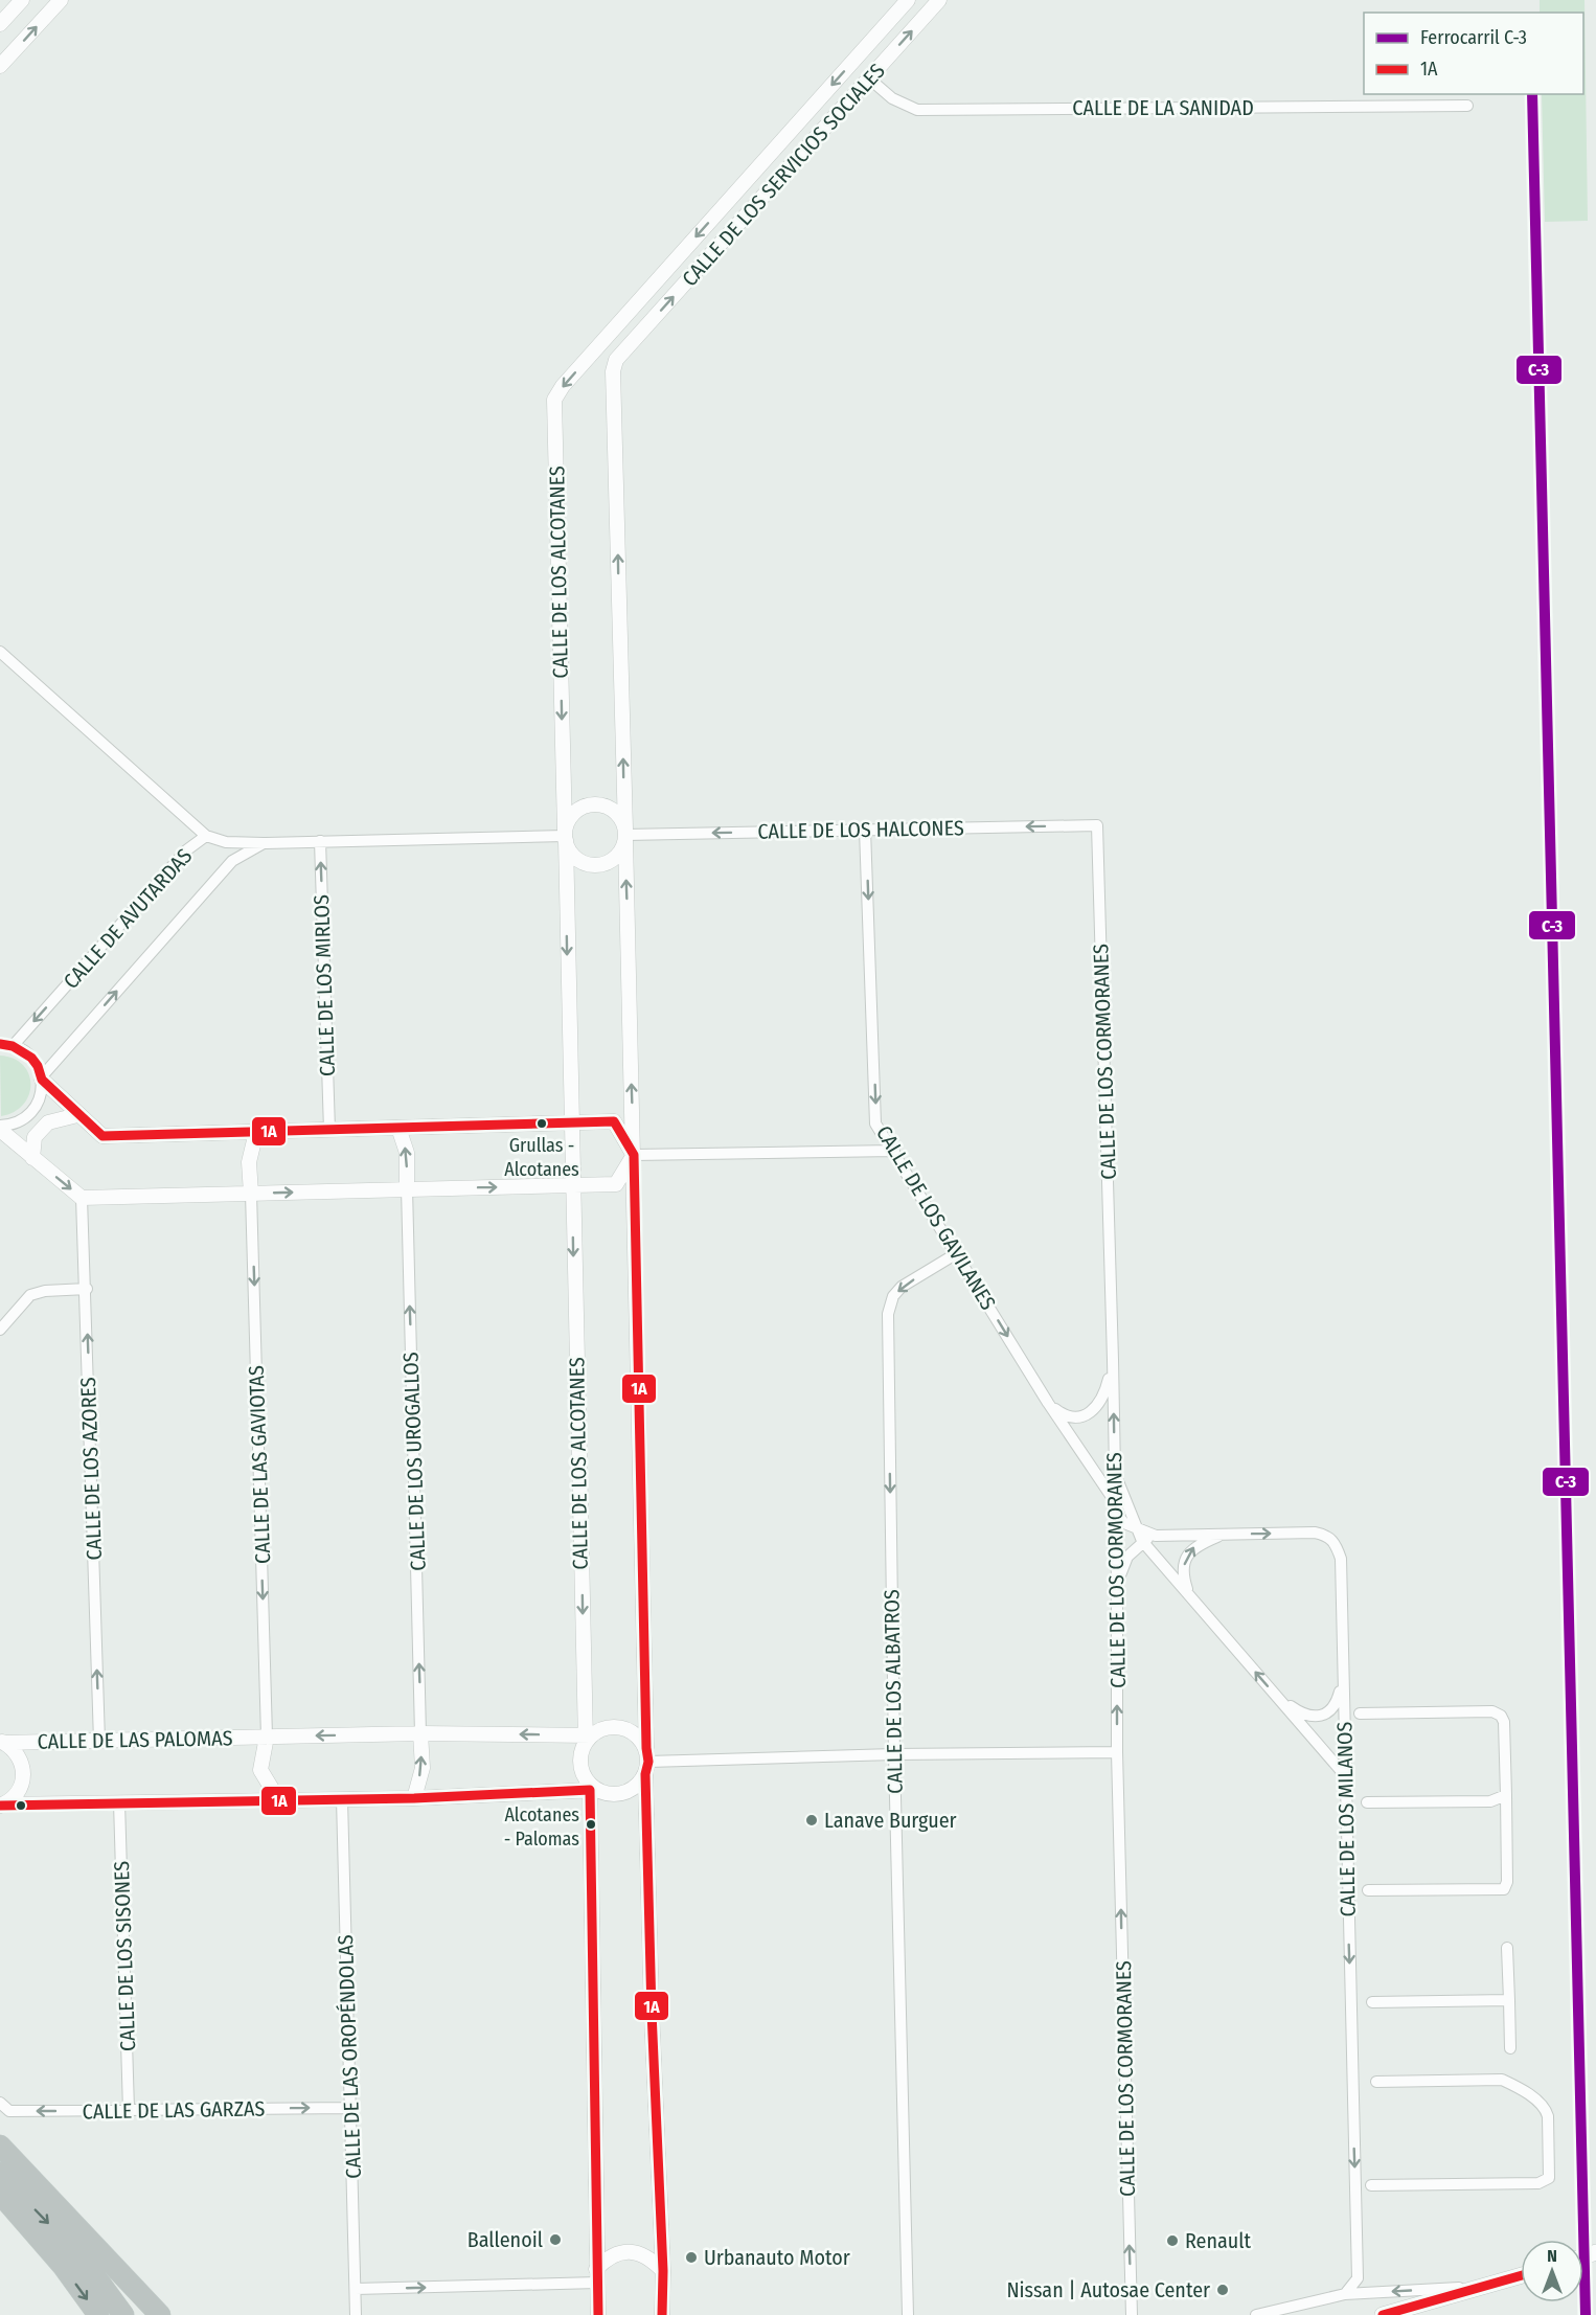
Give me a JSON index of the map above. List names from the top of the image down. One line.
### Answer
{"streets":{"street":["CALLE DE LA SANIDAD","CALLE DE LOS SERVICIOS SOCIALES","CALLE DE LOS ALCOTANES","CALLE DE LOS HALCONES","CALLE DE AVUTARDAS","CALLE DE LOS MIRLOS","CALLE DE LOS CORMORANES","CALLE DE LOS GAVILANES","CALLE DE LOS UROGALLOS","CALLE DE LAS GAVIOTAS","CALLE DE LOS AZORES","CALLE DE LOS ALBATROS","CALLE DE LAS PALOMAS","CALLE DE LOS MILANOS","CALLE DE LOS SISONES","CALLE DE LAS OROPÉNDOLAS","CALLE DE LAS GARZAS"]},"crossings":[["CALLE DE LA SANIDAD","CALLE DE LOS SERVICIOS SOCIALES"],["CALLE DE LOS SERVICIOS SOCIALES","CALLE DE LOS ALCOTANES"],["CALLE DE LOS SERVICIOS SOCIALES","CALLE DE LOS HALCONES"],["CALLE DE LOS SERVICIOS SOCIALES","CALLE DE AVUTARDAS"],["CALLE DE LOS ALCOTANES","CALLE DE LOS HALCONES"],["CALLE DE LOS ALCOTANES","CALLE DE AVUTARDAS"],["CALLE DE LOS ALCOTANES","CALLE DE LAS PALOMAS"],["CALLE DE LOS HALCONES","CALLE DE AVUTARDAS"],["CALLE DE LOS HALCONES","CALLE DE LOS CORMORANES"],["CALLE DE LOS HALCONES","CALLE DE LOS GAVILANES"],["CALLE DE AVUTARDAS","CALLE DE LOS MIRLOS"],["CALLE DE LOS CORMORANES","CALLE DE LOS GAVILANES"],["CALLE DE LOS GAVILANES","CALLE DE LOS ALBATROS"],["CALLE DE LOS GAVILANES","CALLE DE LOS MILANOS"],["CALLE DE LOS UROGALLOS","CALLE DE LAS PALOMAS"],["CALLE DE LAS GAVIOTAS","CALLE DE LAS PALOMAS"],["CALLE DE LOS AZORES","CALLE DE LAS PALOMAS"],["CALLE DE LOS SISONES","CALLE DE LAS GARZAS"],["CALLE DE LAS OROPÉNDOLAS","CALLE DE LAS GARZAS"]],"one_way":["CALLE DE LOS HALCONES","CALLE DE LOS MIRLOS","CALLE DE LOS CORMORANES","CALLE DE LOS UROGALLOS","CALLE DE LAS GAVIOTAS","CALLE DE LOS AZORES","CALLE DE LOS ALBATROS","CALLE DE LOS MILANOS"],"places":["Grullas - Alcotanes","Lanave Burguer","Alcotanes - Palomas","Ballenoil","Renault","Urbanauto Motor","Nissan | Autosae Center"],"lines":["rail line C-3","transit line 1A"],"legend":["Ferrocarril C-3","1A"],"north":"top"}
